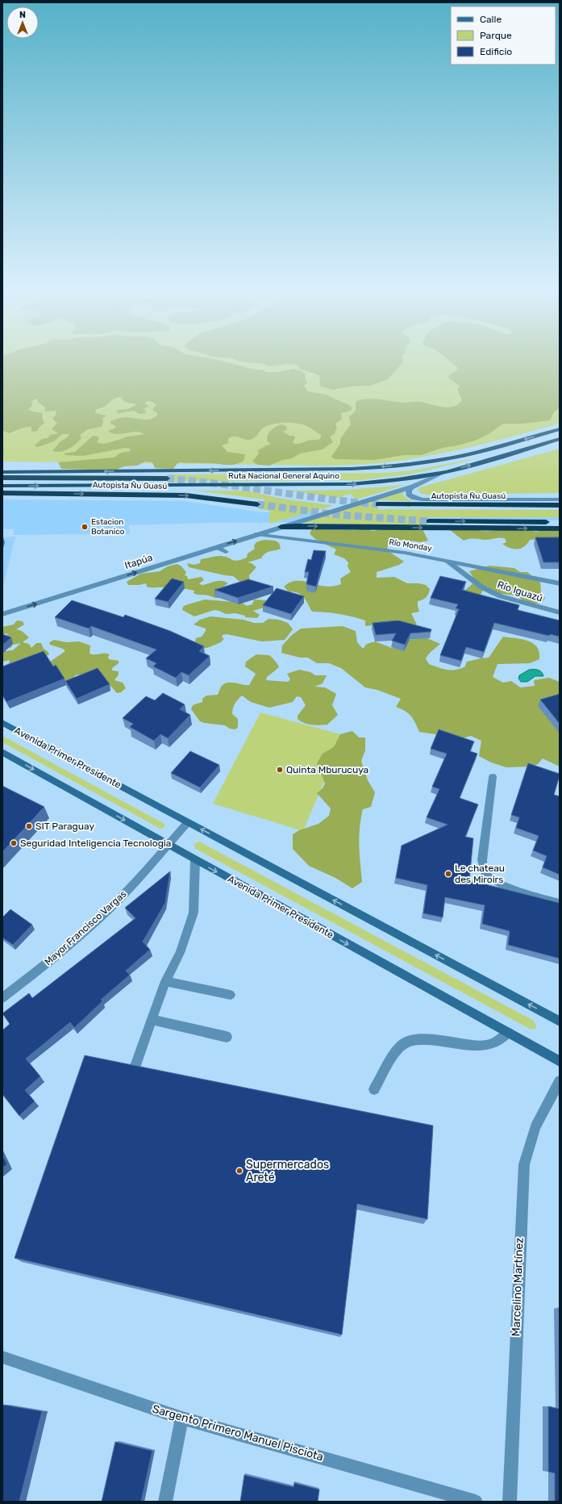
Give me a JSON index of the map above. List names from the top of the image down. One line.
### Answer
{"streets":{"highway":["Ruta Nacional General Aquino","Autopista Ñu Guasú"],"main road":["Avenida Primer Presidente"],"street":["Río Monday","Itapúa","Río Iguazú","Mayor Francisco Vargas","Marcelino Martínez","Sargento Primero Manuel Pisciota"]},"crossings":[["Ruta Nacional General Aquino","Itapúa"],["Río Monday","Itapúa"],["Río Monday","Río Iguazú"],["Avenida Primer Presidente","Mayor Francisco Vargas"]],"one_way":["Itapúa"],"places":["Estacion Botanico","Quinta Mburucuya","SIT Paraguay","Seguridad Inteligencia Tecnologia","Le chateau des Miroirs","Supermercados Areté"],"legend":["Calle","Parque","Edificio"],"north":"top"}
